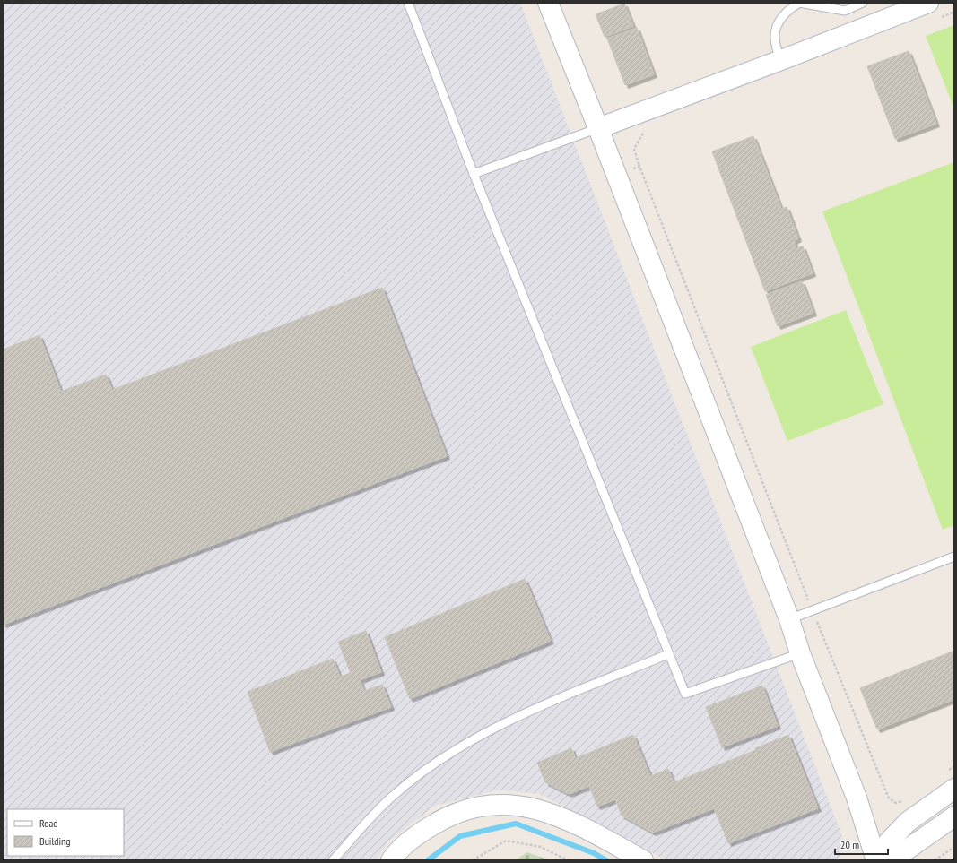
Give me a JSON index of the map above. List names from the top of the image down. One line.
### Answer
{"legend":["Road","Building"],"scale_bar":"20 m"}
